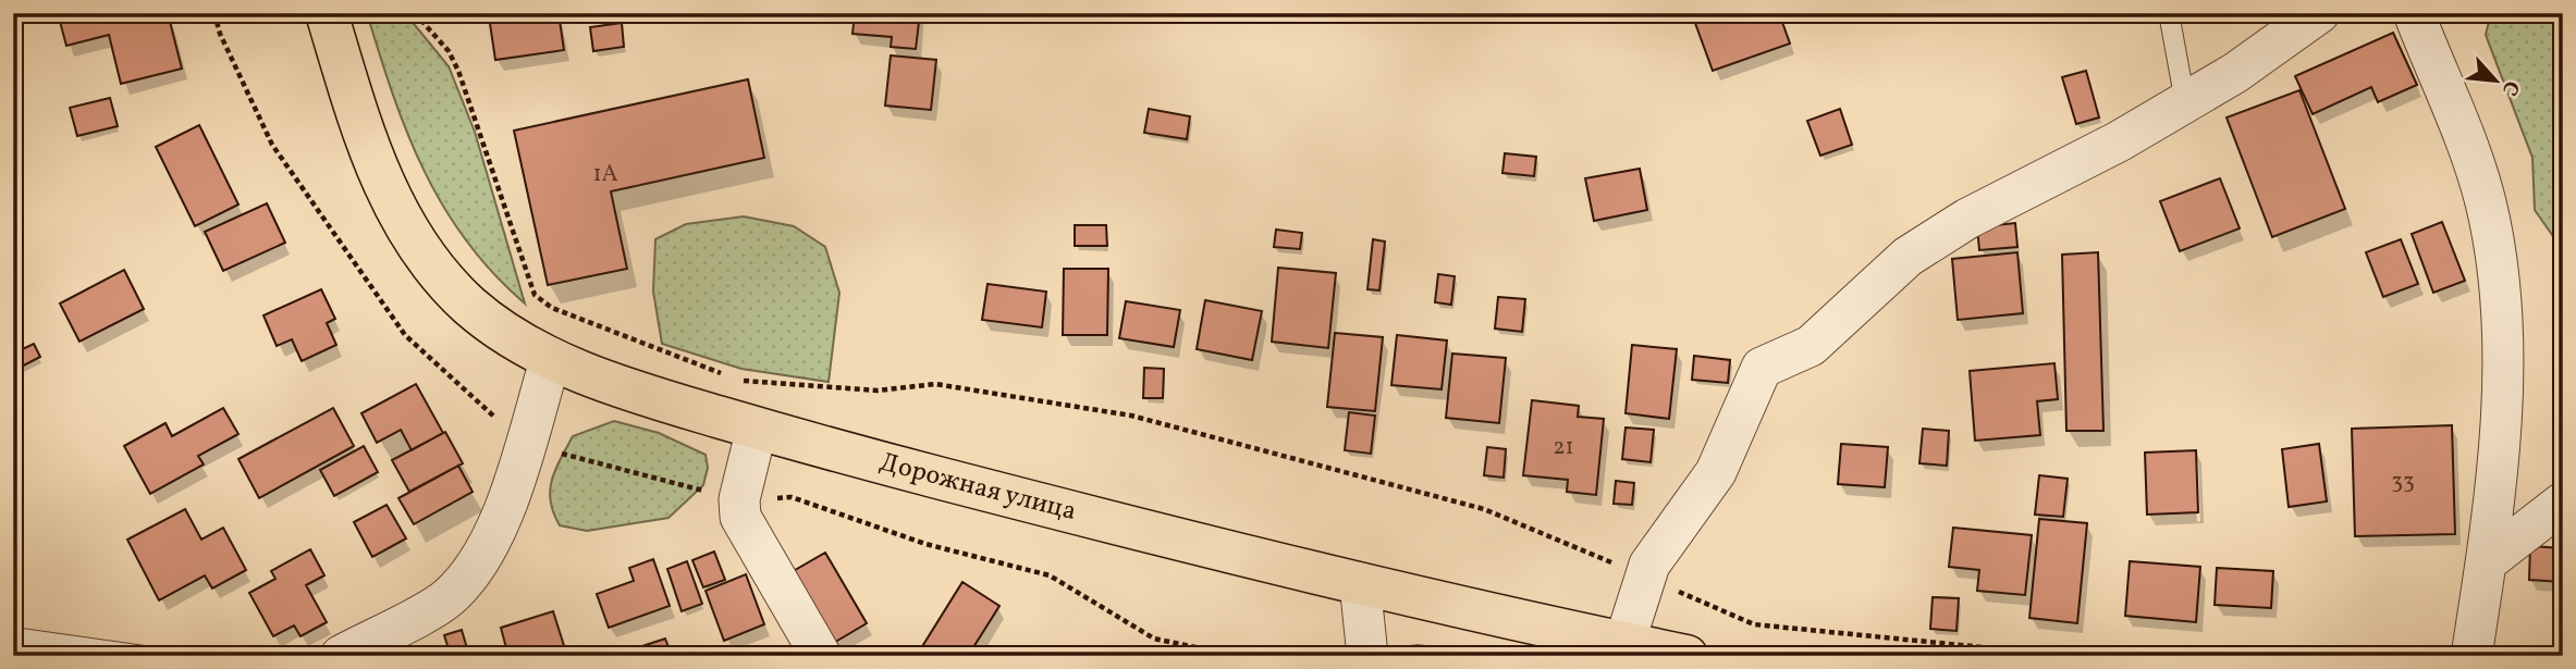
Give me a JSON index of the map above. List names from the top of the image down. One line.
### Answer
{"streets":{"main road":["Дорожная улица"]},"house_numbers":["1А","21","33"],"north":"bottom right"}
